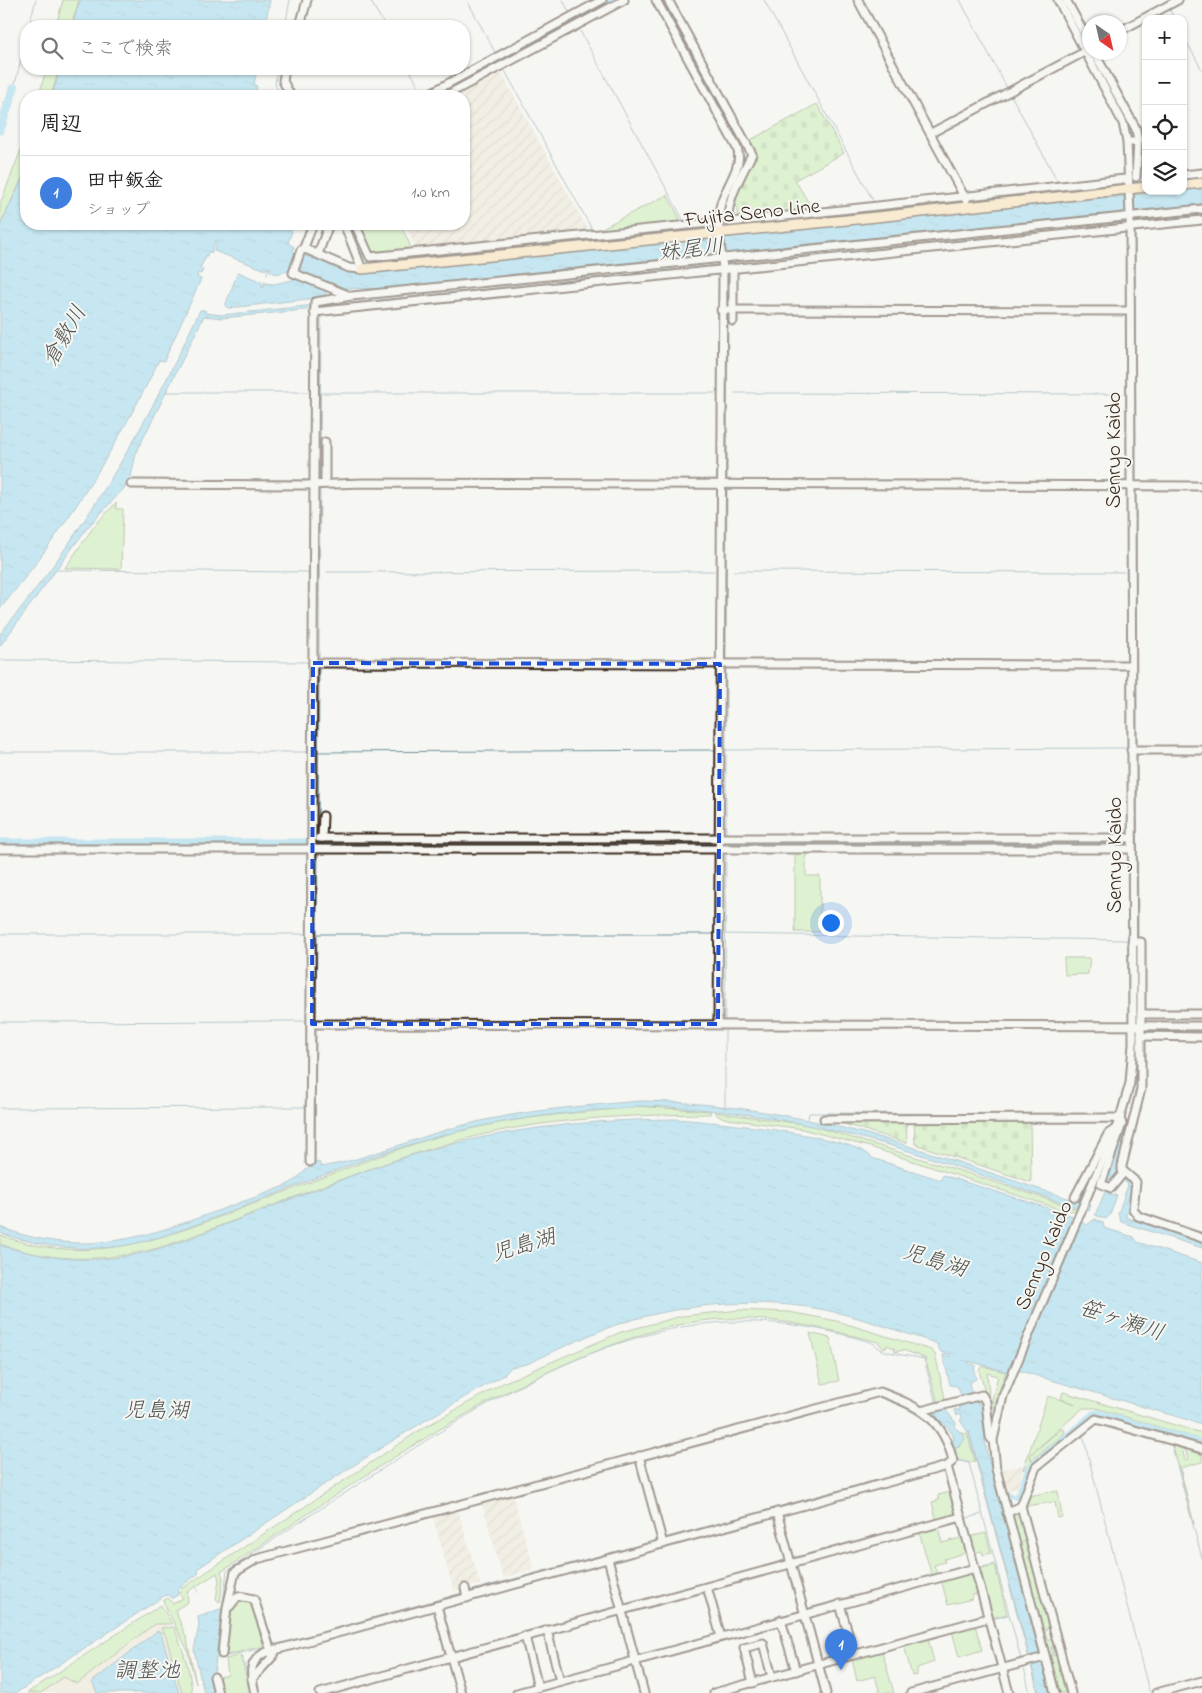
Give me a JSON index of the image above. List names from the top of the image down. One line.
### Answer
{"streets":{"main road":["Fujita Seno Line"],"street":["Senryo Kaido"]},"crossings":[["Fujita Seno Line","Senryo Kaido"]],"water":["妹尾川","倉敷川","児島湖","笹ヶ瀬川","調整池"],"north":"bottom right","page":{"map_buttons":["+","−"],"search":"ここで検索","heading":"周辺","list":[{"mark":"1","name":"田中鈑金","note":"ショップ","value":"1.0 km"}],"pins":"1"}}
